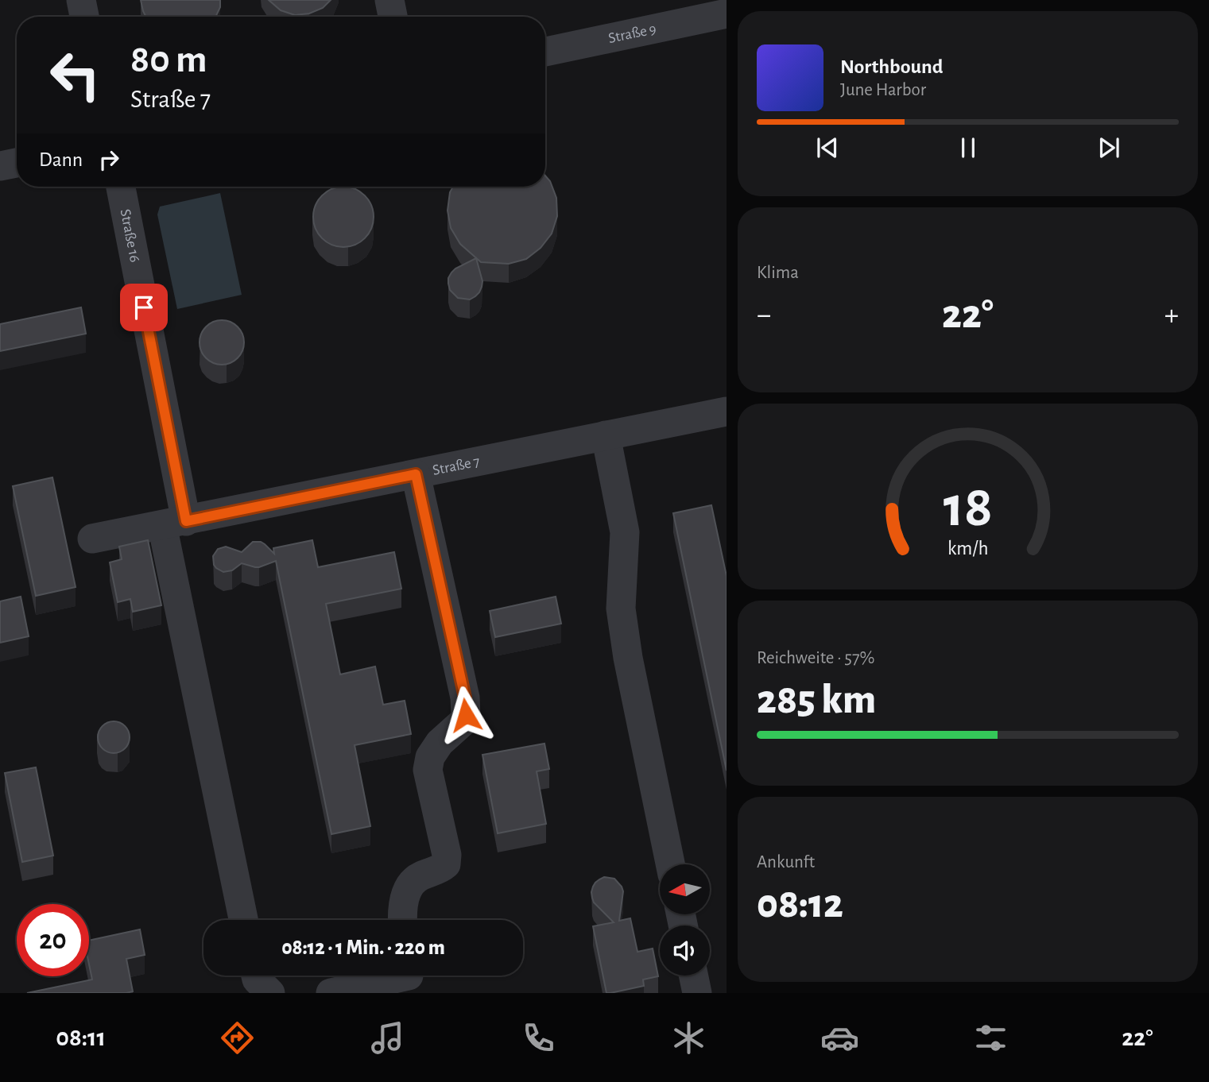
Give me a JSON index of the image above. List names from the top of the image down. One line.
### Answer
{"streets":{"lane":["Straße 9","Straße 16","Straße 7"]},"crossings":[["Straße 16","Straße 7"]],"north":"left","page":{"turn":["80 m","Straße 7"],"song":["Northbound","June Harbor"],"then":"Dann","tile":["Klima",["Reichweite · 57%","285 km"],["Ankunft","08:12"]],"heat":["−","22°","+"],"limit":"20","trip":"08:12 · 1 Min. · 220 m","tabs":["08:11","22°"],"gauge":["18","km/h"]}}
